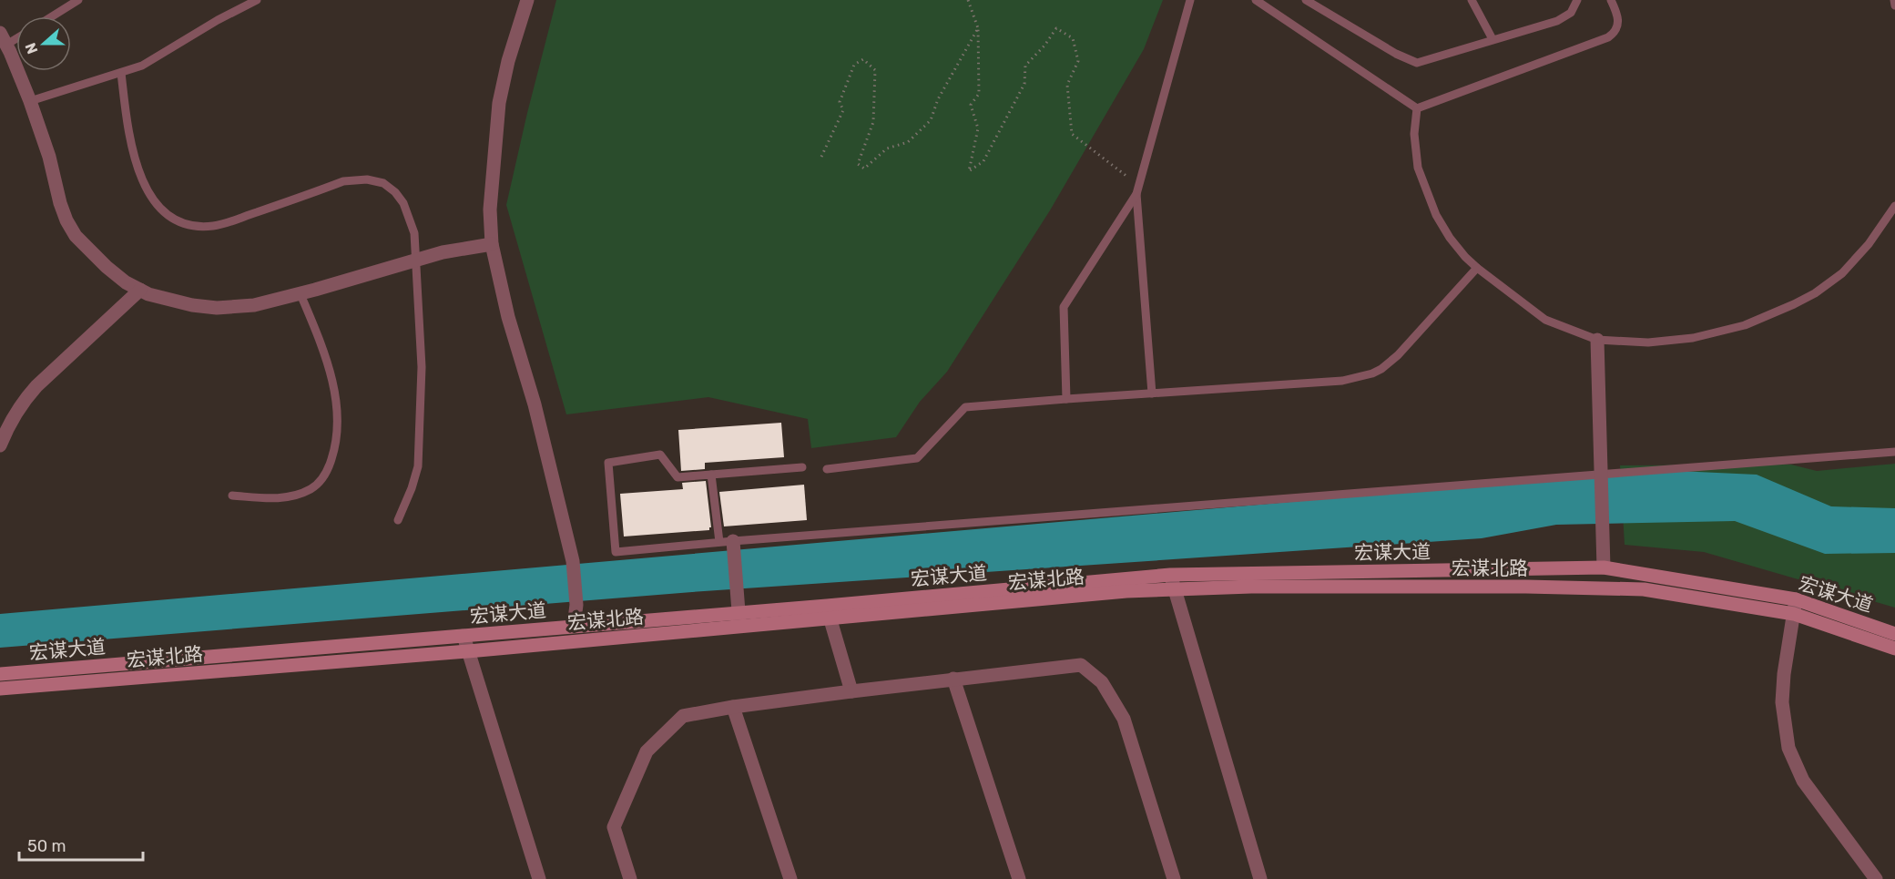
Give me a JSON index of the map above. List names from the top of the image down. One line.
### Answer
{"streets":{"main road":["宏谋大道","宏谋北路"]},"crossings":[["宏谋大道","宏谋北路"]],"scale_bar":"50 m","north":"left"}
